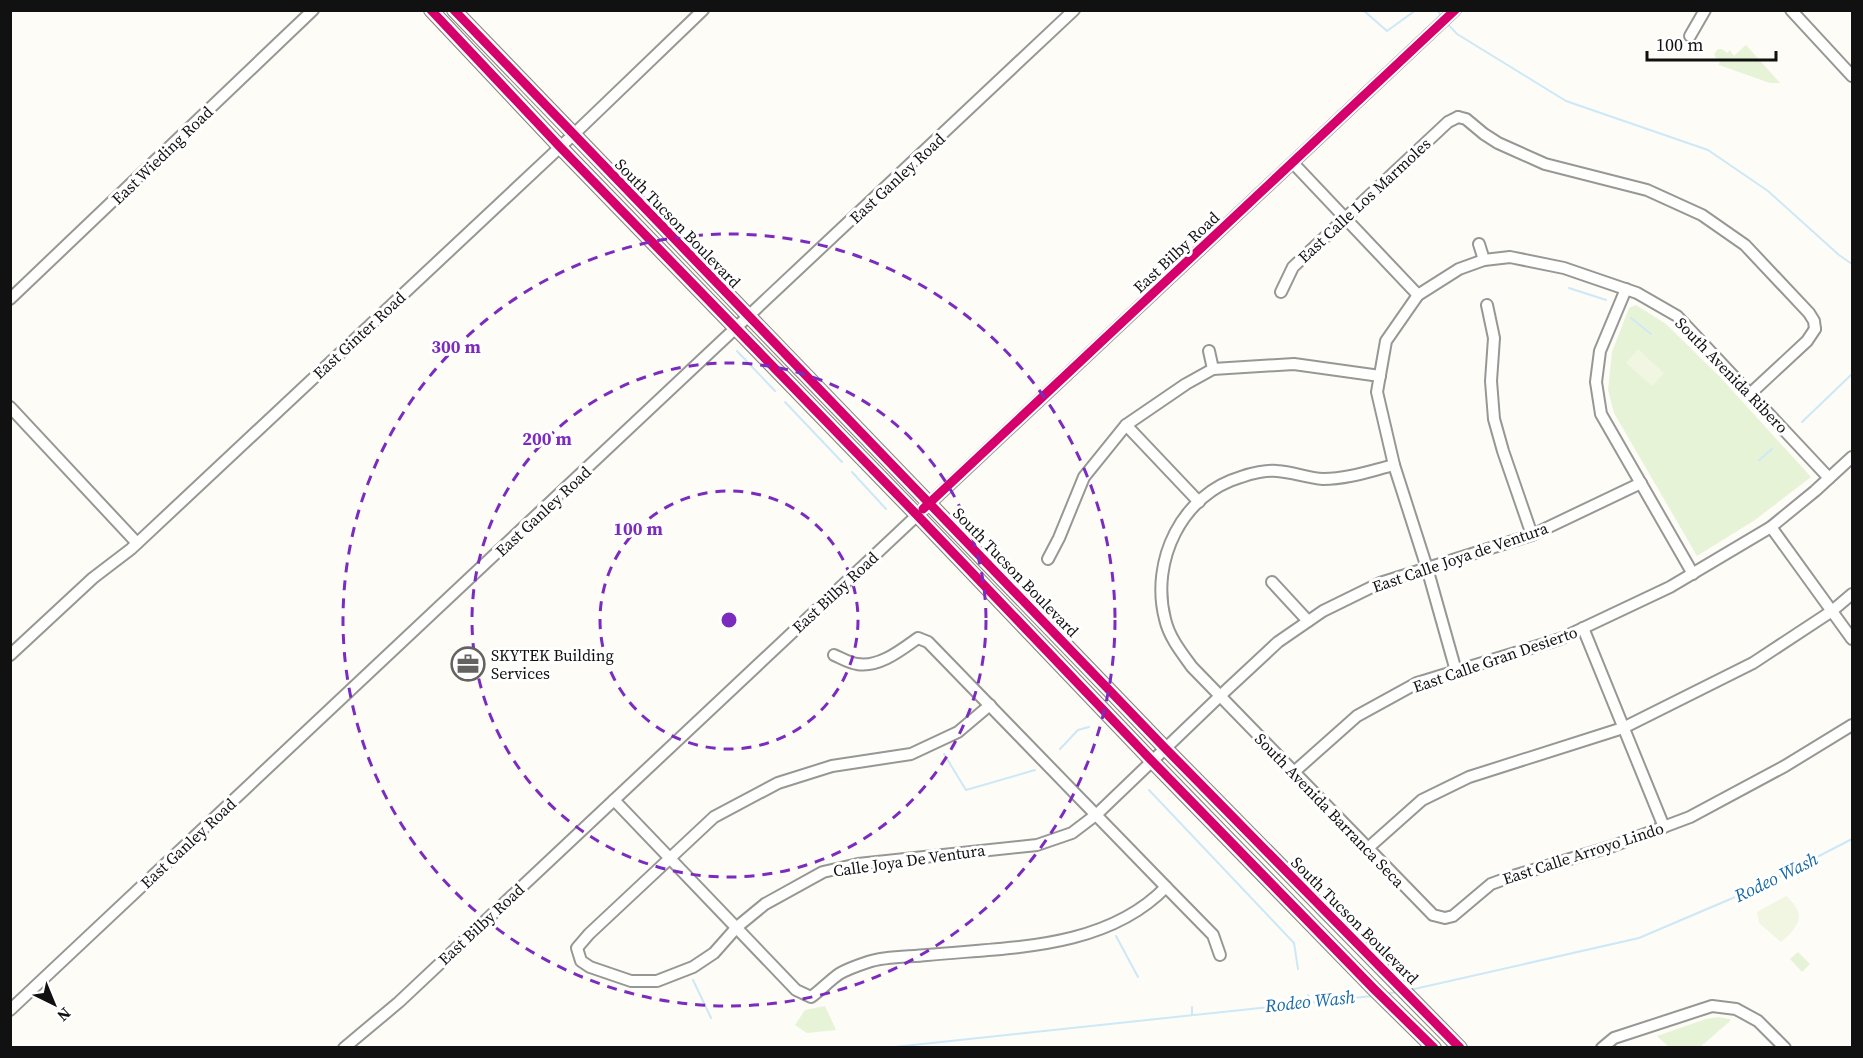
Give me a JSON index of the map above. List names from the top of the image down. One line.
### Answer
{"streets":{"main road":["South Tucson Boulevard"],"street":["East Wieding Road","East Ganley Road","East Calle Los Marmoles","East Bilby Road","East Ginter Road","South Avenida Ribero","East Calle Joya de Ventura","East Calle Gran Desierto","South Avenida Barranca Seca","East Calle Arroyo Lindo","Calle Joya De Ventura"]},"crossings":[["East Ganley Road","South Tucson Boulevard"],["East Calle Los Marmoles","South Avenida Ribero"],["South Tucson Boulevard","East Bilby Road"],["South Tucson Boulevard","East Ginter Road"],["South Tucson Boulevard","East Calle Joya de Ventura"],["South Tucson Boulevard","Calle Joya De Ventura"],["South Avenida Ribero","East Calle Gran Desierto"],["East Calle Joya de Ventura","South Avenida Barranca Seca"],["East Calle Joya de Ventura","Calle Joya De Ventura"],["East Calle Gran Desierto","South Avenida Barranca Seca"],["South Avenida Barranca Seca","East Calle Arroyo Lindo"]],"water":["Rodeo Wash"],"places":{"office":["SKYTEK Building Services"]},"scale_bar":"100 m","north":"bottom right","rings":["300 m","200 m","100 m"]}
